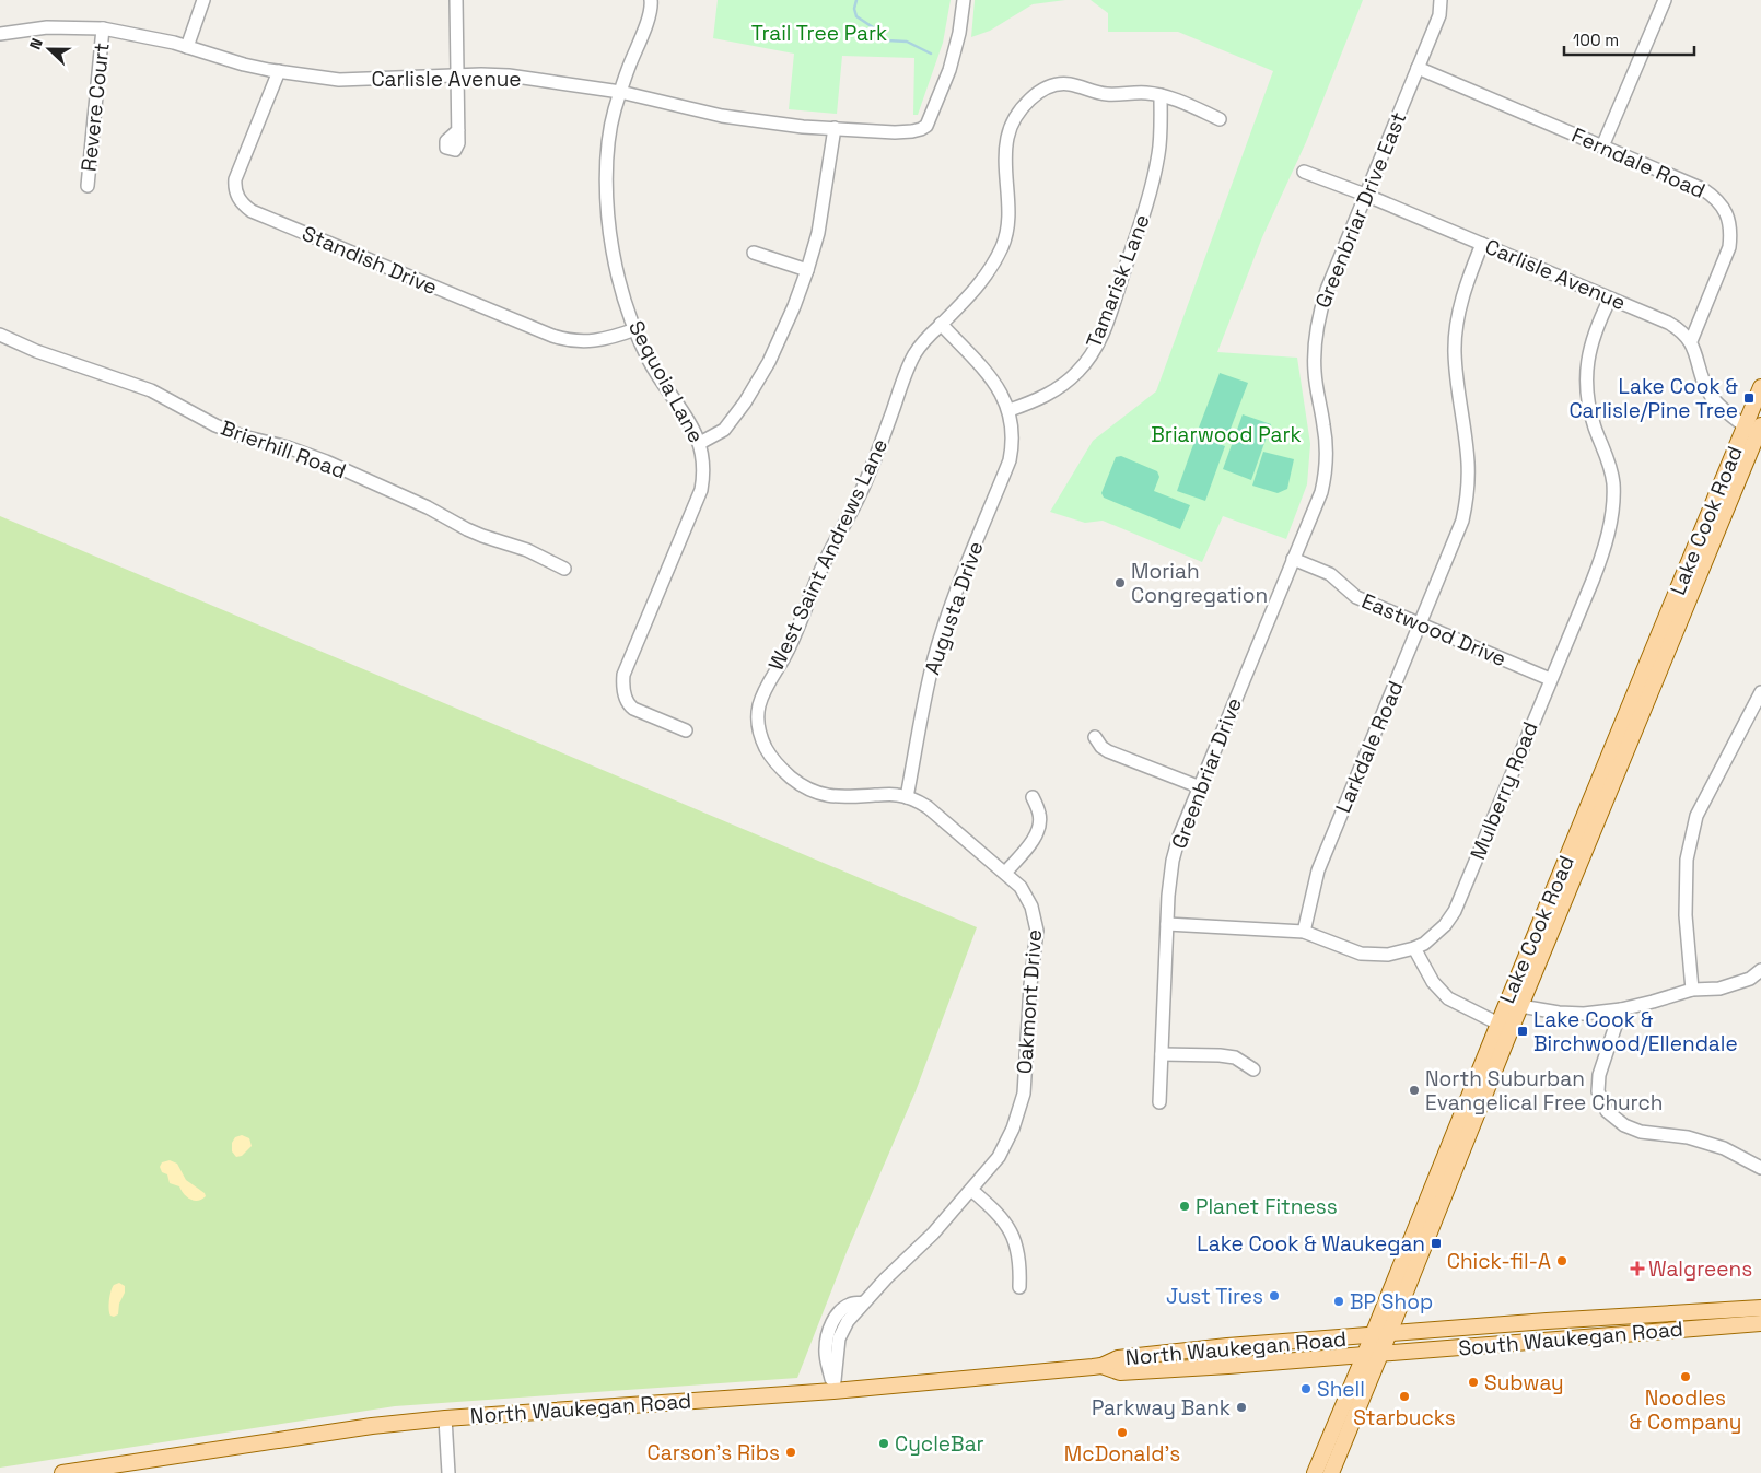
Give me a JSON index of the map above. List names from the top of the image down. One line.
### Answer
{"streets":{"main road":["Lake Cook Road","South Waukegan Road","North Waukegan Road"],"street":["Carlisle Avenue","Revere Court","Ferndale Road","Greenbriar Drive East","Standish Drive","Tamarisk Lane","Sequoia Lane","Brierhill Road","West Saint Andrews Lane","Augusta Drive","Eastwood Drive","Larkdale Road","Greenbriar Drive","Mulberry Road","Oakmont Drive"]},"crossings":[["Carlisle Avenue","Revere Court"],["Carlisle Avenue","Ferndale Road"],["Carlisle Avenue","Greenbriar Drive East"],["Carlisle Avenue","Standish Drive"],["Carlisle Avenue","Sequoia Lane"],["Carlisle Avenue","Larkdale Road"],["Carlisle Avenue","Mulberry Road"],["Ferndale Road","Greenbriar Drive East"],["Greenbriar Drive East","Greenbriar Drive"],["Standish Drive","Sequoia Lane"],["Tamarisk Lane","West Saint Andrews Lane"],["Tamarisk Lane","Augusta Drive"],["Lake Cook Road","South Waukegan Road"],["Lake Cook Road","North Waukegan Road"],["West Saint Andrews Lane","Augusta Drive"],["West Saint Andrews Lane","Oakmont Drive"],["Augusta Drive","Oakmont Drive"],["Eastwood Drive","Larkdale Road"],["Eastwood Drive","Greenbriar Drive"],["Eastwood Drive","Mulberry Road"],["Oakmont Drive","North Waukegan Road"],["South Waukegan Road","North Waukegan Road"]],"parks":["Trail Tree Park","Briarwood Park"],"places":{"transit":["Lake Cook & Carlisle/Pine Tree","Lake Cook & Birchwood/Ellendale","Lake Cook & Waukegan"],"other":["Moriah Congregation","North Suburban Evangelical Free Church","Planet Fitness","Chick-fil-A","Just Tires","BP Shop","Noodles & Company","Subway","Shell","Starbucks","Parkway Bank","McDonald's","CycleBar","Carson's Ribs"],"health":["Walgreens"]},"scale_bar":"100 m","north":"left"}
